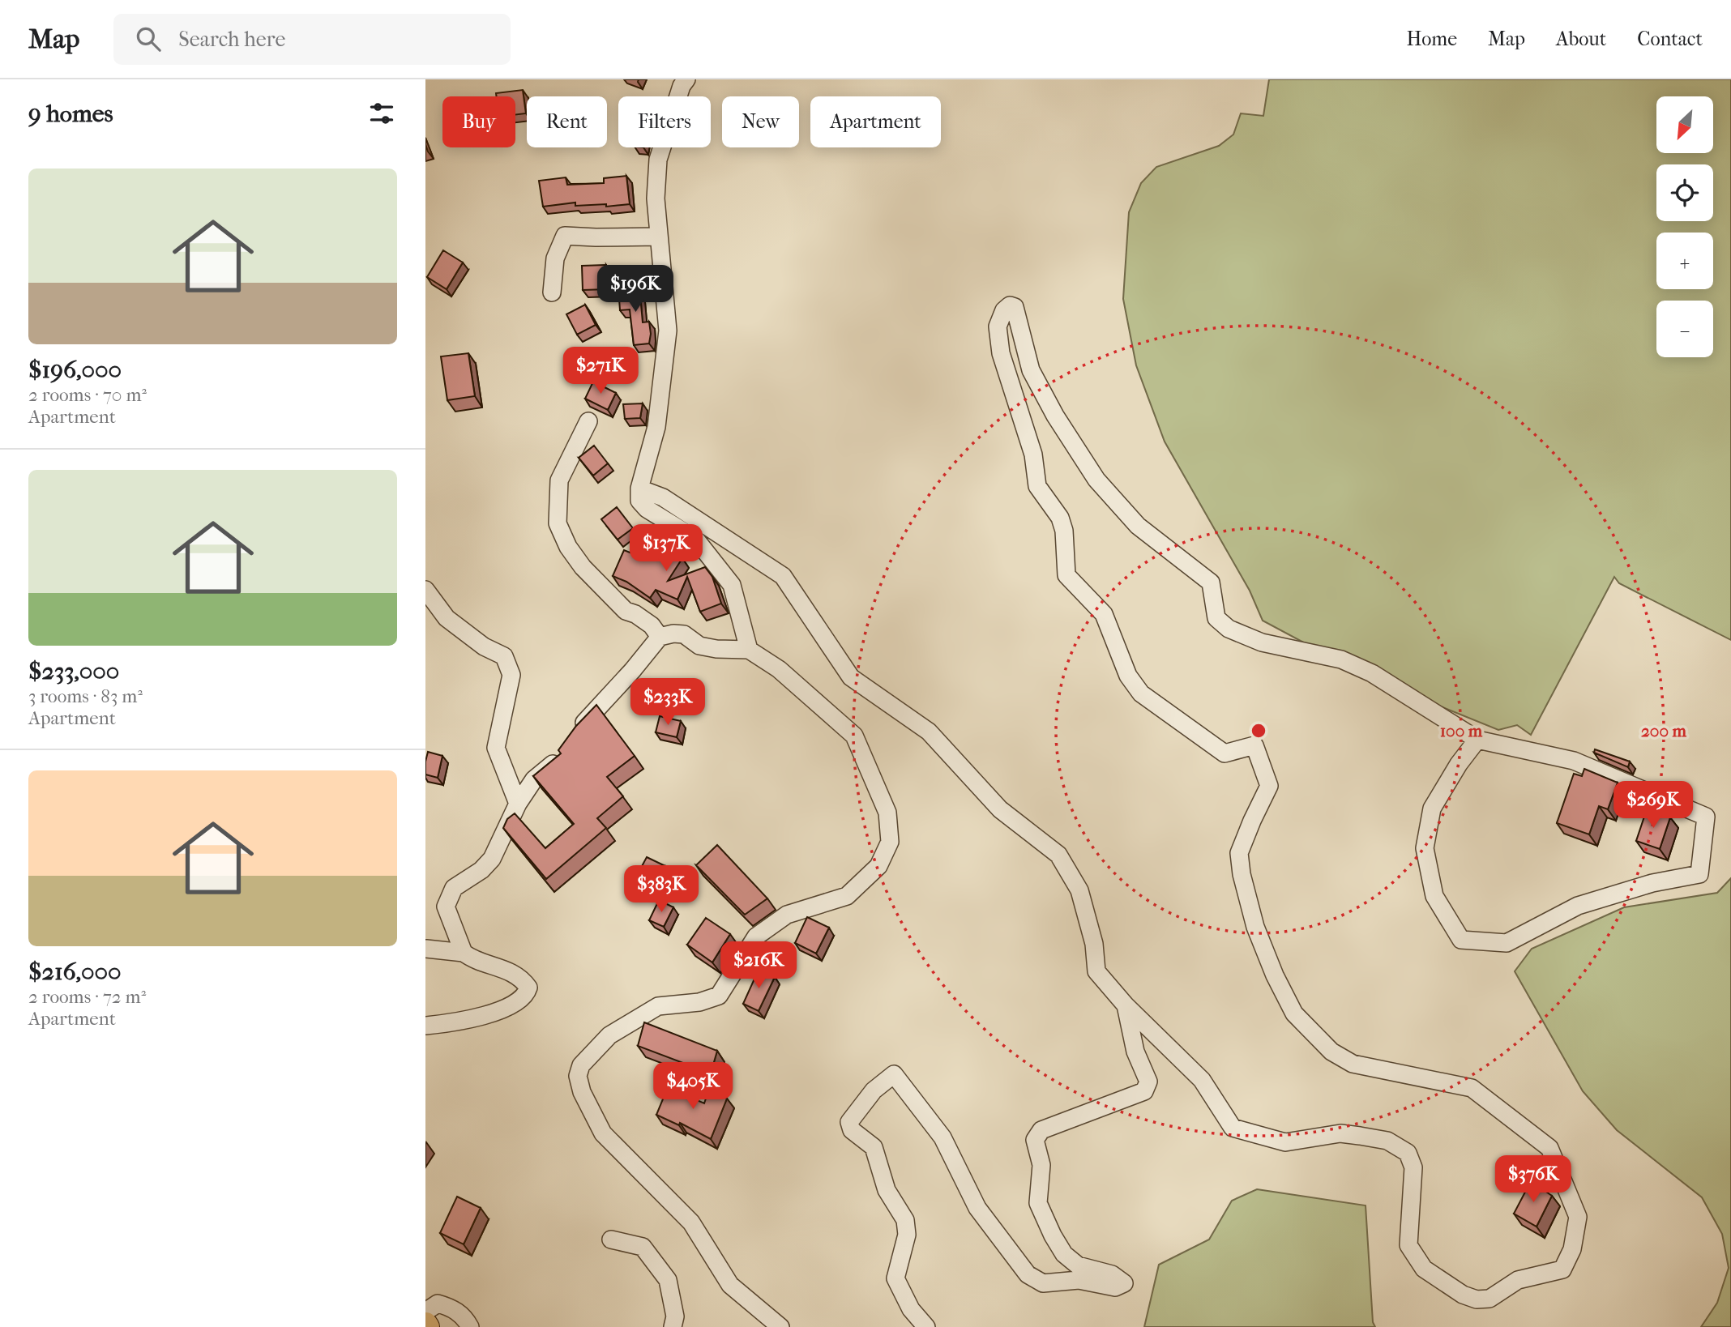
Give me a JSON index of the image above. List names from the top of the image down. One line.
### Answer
{"north":"bottom left","page":{"header":"Map","search":"Search here","nav":["Home","Map","About","Contact"],"heading":"9 homes","map_buttons":["+","−"],"chip":["Buy","Rent","Filters","New","Apartment"],"list":[{"name":"$196,000","note":"2 rooms · 70 m² · Apartment"},{"name":"$233,000","note":"3 rooms · 83 m² · Apartment"},{"name":"$216,000","note":"2 rooms · 72 m² · Apartment"}],"price":["$196K","$271K","$137K","$233K","$269K","$383K","$216K","$405K","$376K"]},"rings":["100 m","200 m"]}
